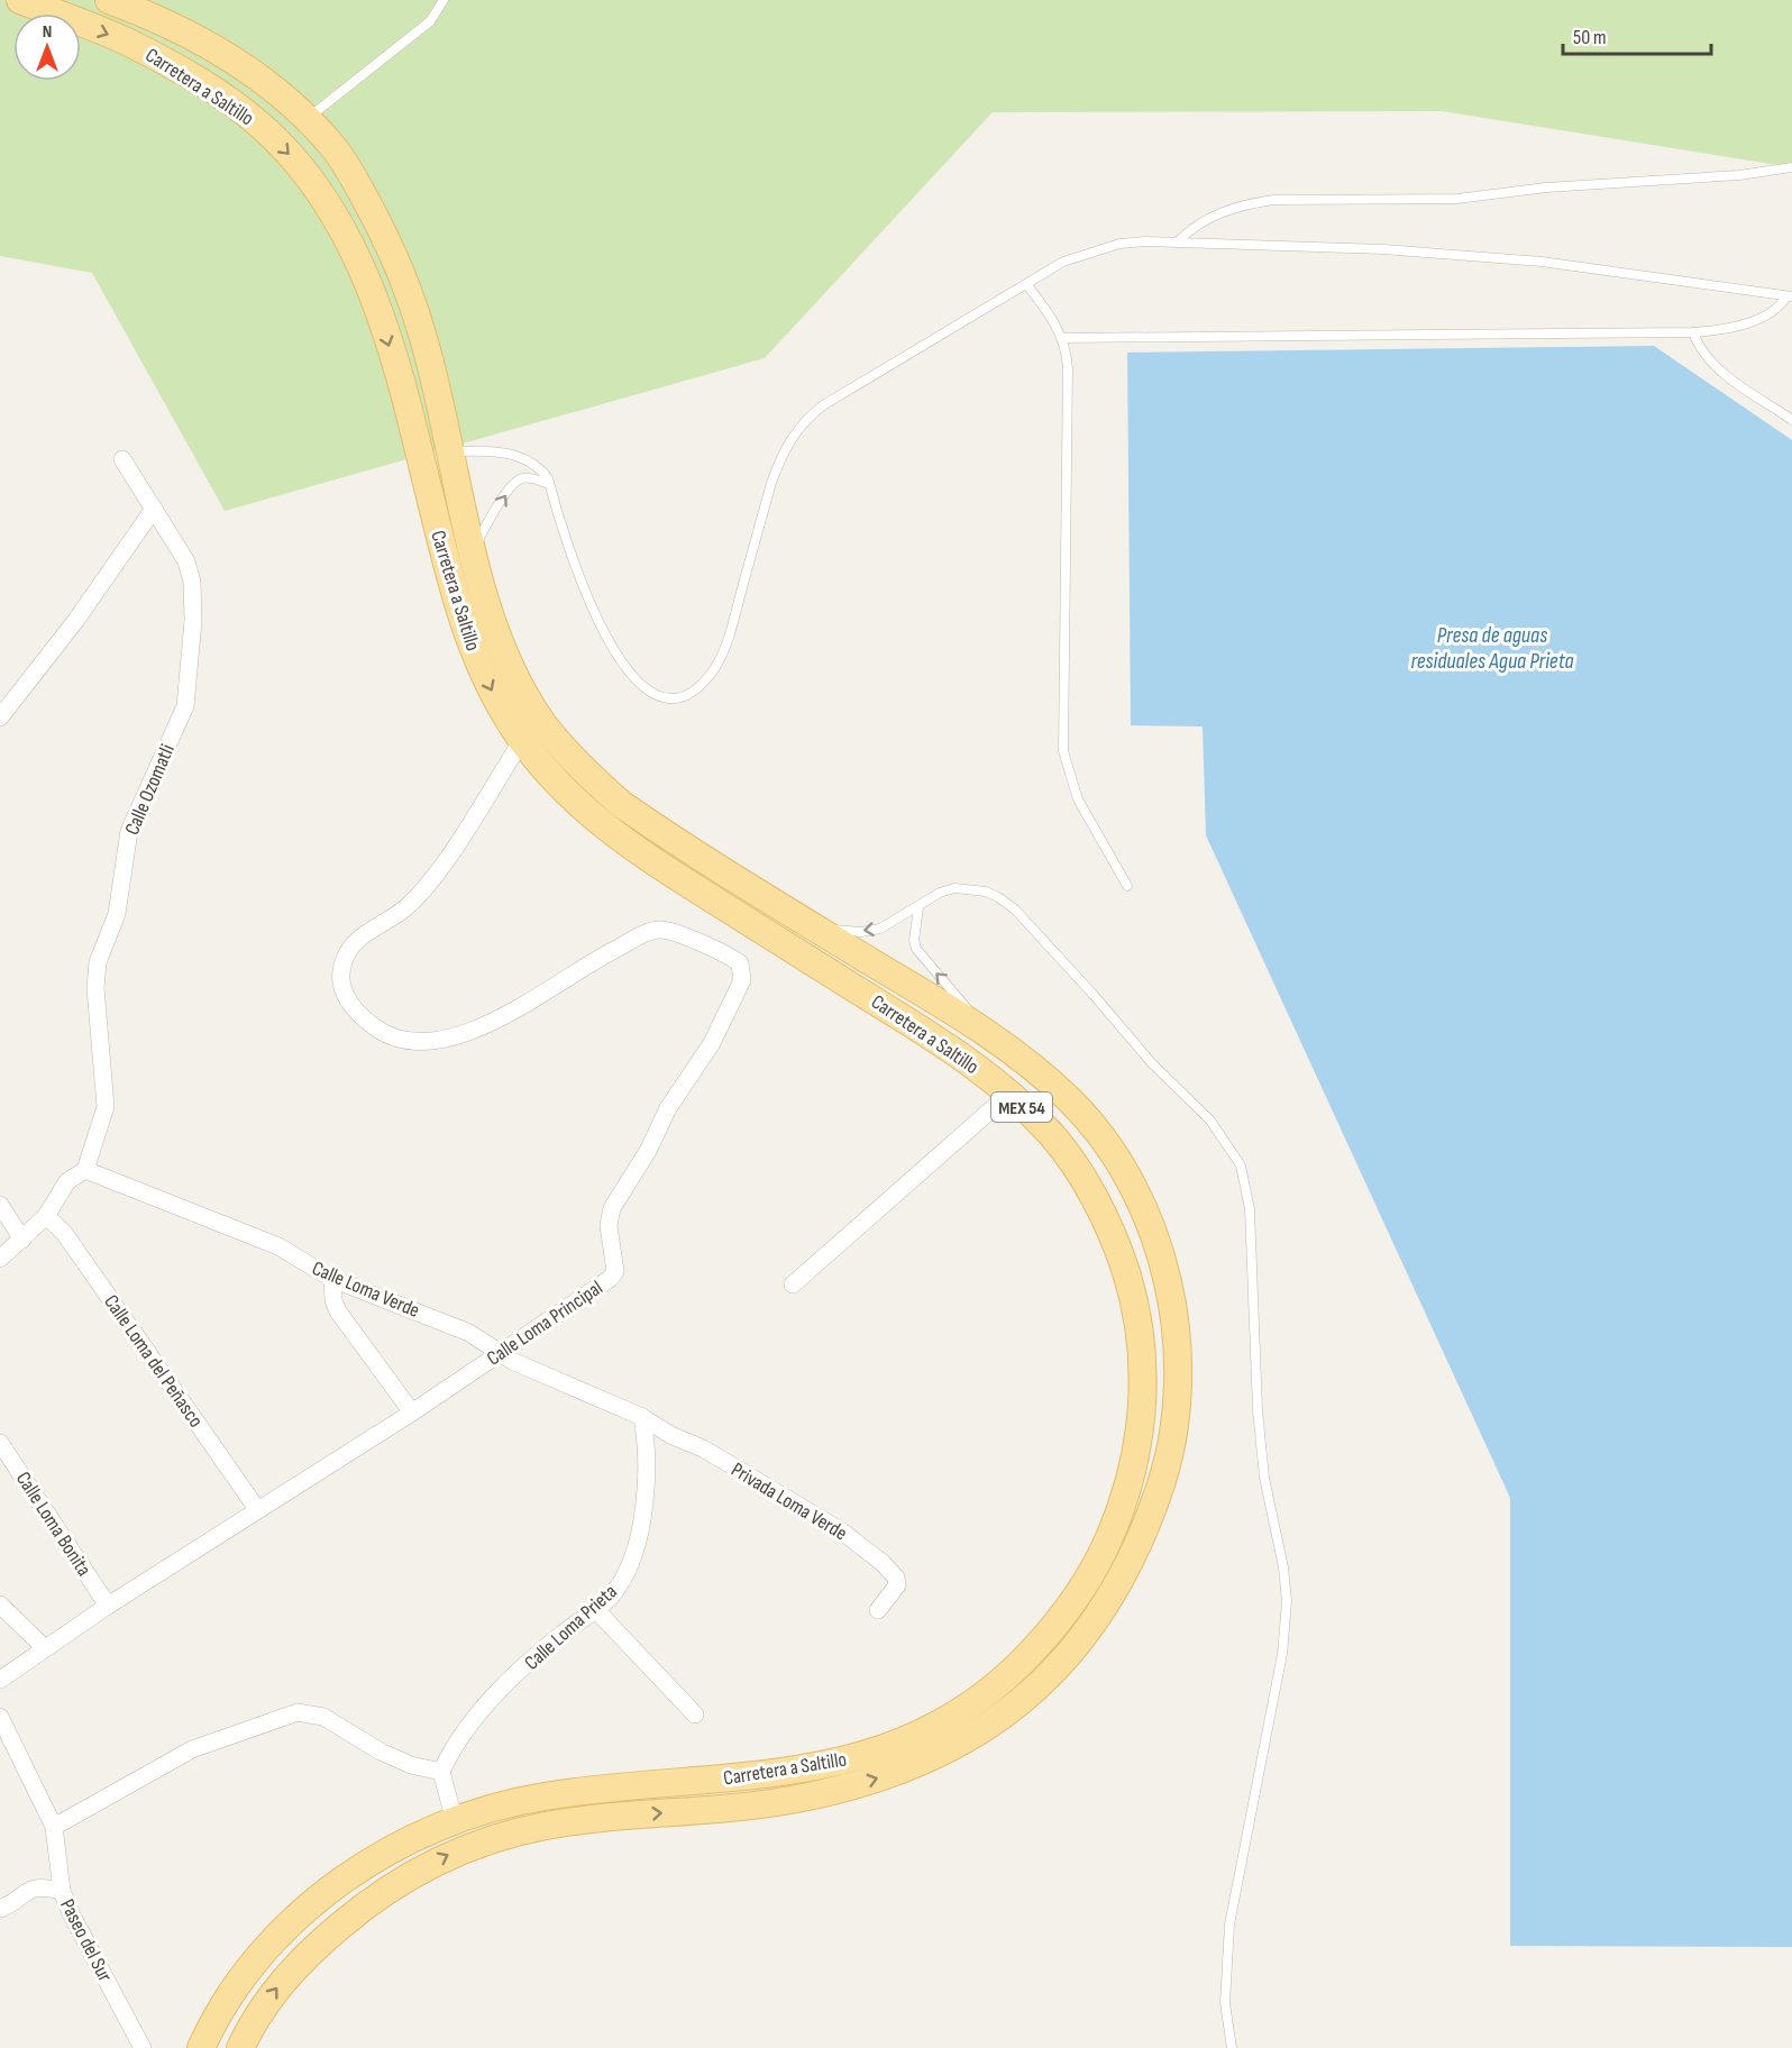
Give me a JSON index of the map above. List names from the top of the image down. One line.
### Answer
{"streets":{"main road":["Carretera a Saltillo","MEX 54"],"street":["Calle Ozomatli","Calle Loma Verde","Calle Loma Principal","Calle Loma del Peñasco","Privada Loma Verde","Calle Loma Bonita","Calle Loma Prieta","Paseo del Sur"]},"crossings":[["Carretera a Saltillo","Calle Loma Principal"],["Calle Ozomatli","Calle Loma Verde"],["Calle Loma Verde","Calle Loma Principal"],["Calle Loma Verde","Privada Loma Verde"],["Calle Loma Verde","Calle Loma Prieta"],["Calle Loma Principal","Calle Loma del Peñasco"],["Calle Loma Principal","Calle Loma Bonita"],["Privada Loma Verde","Calle Loma Prieta"]],"water":["Presa de aguas residuales Agua Prieta"],"scale_bar":"50 m","north":"top"}
